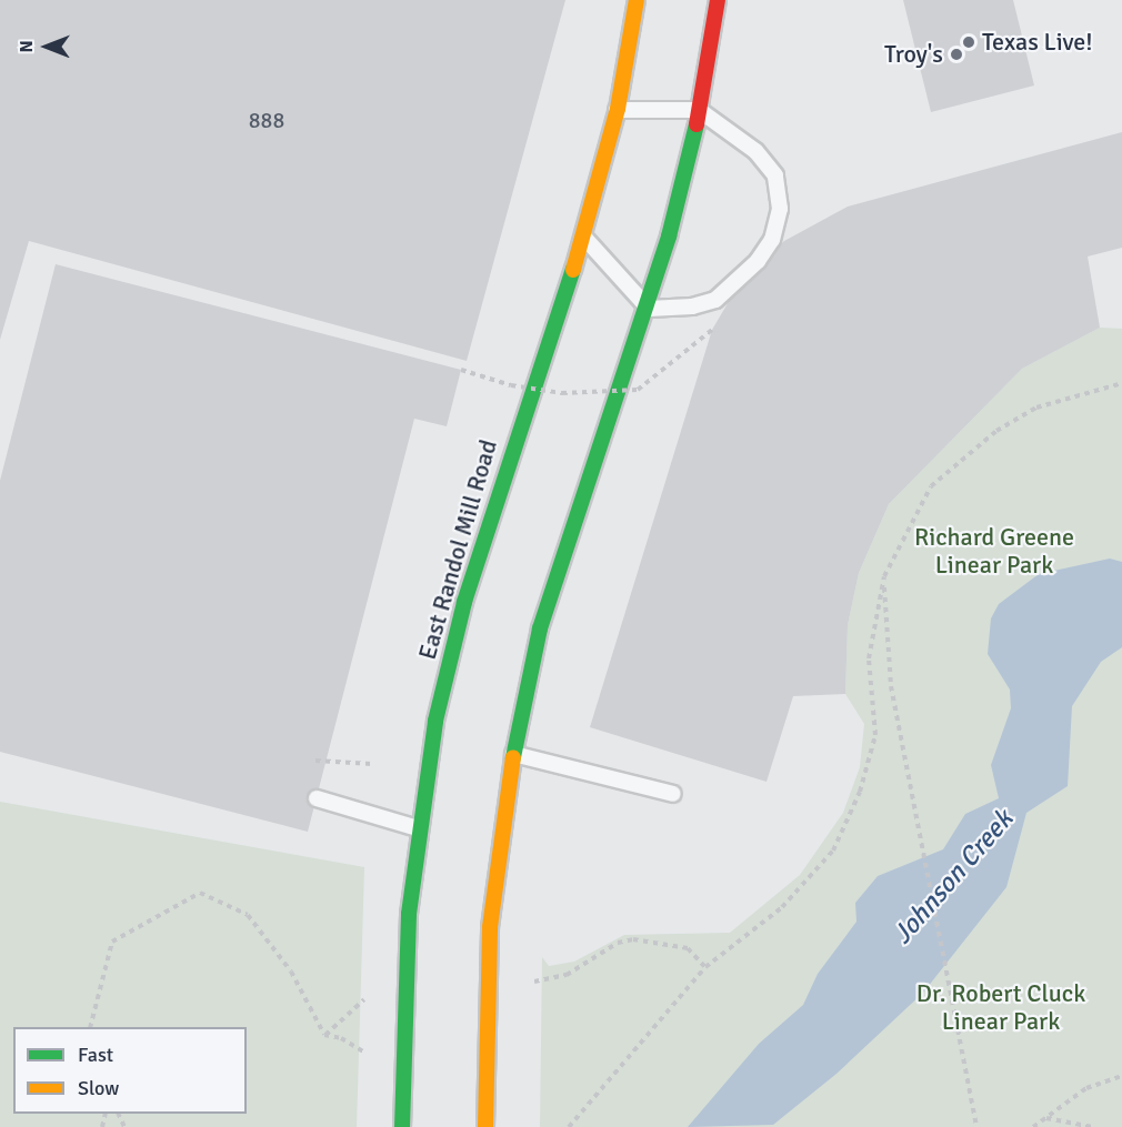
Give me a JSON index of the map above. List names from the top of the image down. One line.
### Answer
{"streets":{"main road":["East Randol Mill Road"]},"water":["Johnson Creek"],"parks":["Richard Greene Linear Park","Dr. Robert Cluck Linear Park"],"places":["Texas Live!","Troy's"],"house_numbers":["888"],"legend":["Fast","Slow"],"north":"left"}
